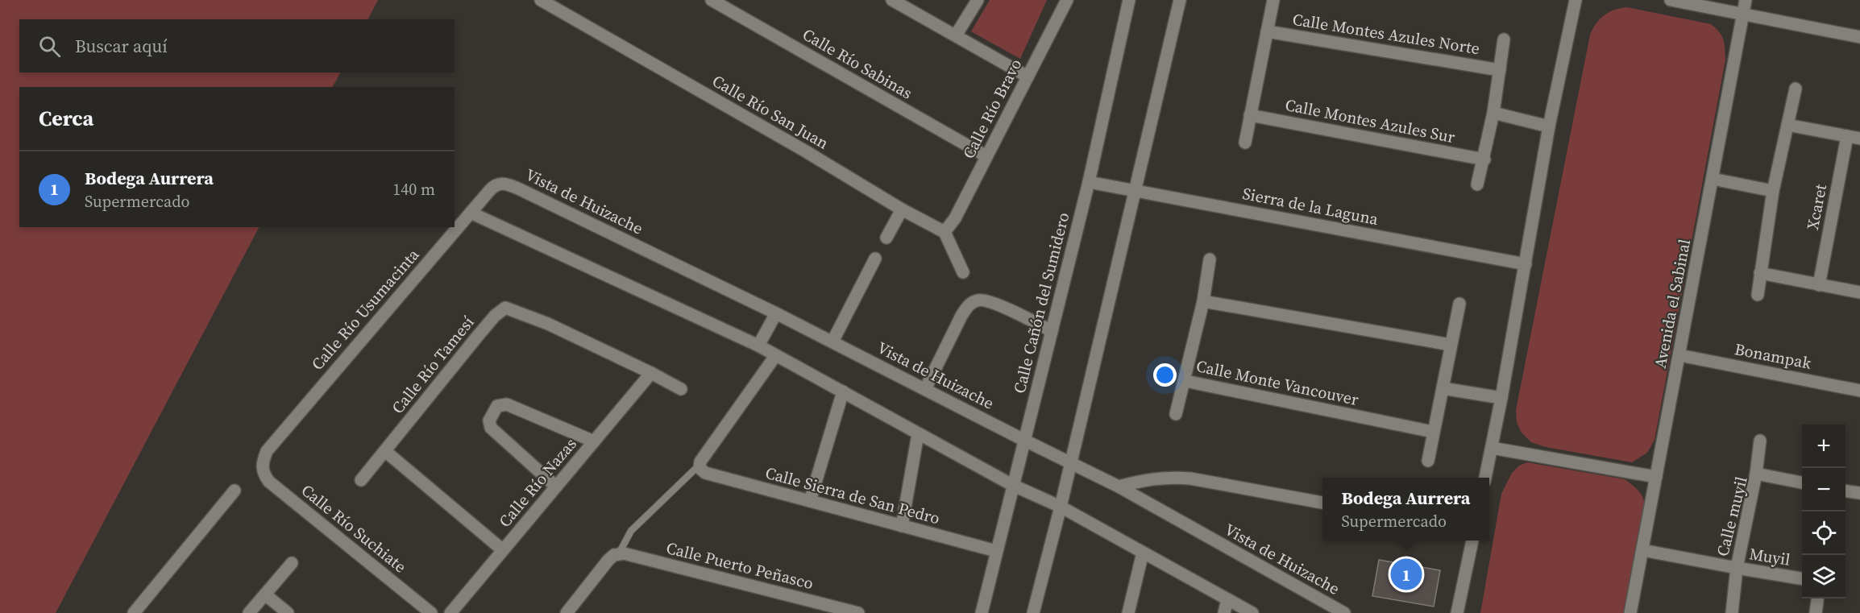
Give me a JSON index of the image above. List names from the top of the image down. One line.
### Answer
{"streets":{"street":["Calle Montes Azules Norte","Calle Río Sabinas","Calle Río Bravo","Calle Río San Juan","Calle Montes Azules Sur","Vista de Huizache","Sierra de la Laguna","Xcaret","Calle Cañón del Sumidero","Avenida el Sabinal","Calle Río Usumacinta","Bonampak","Calle Río Tamesí","Calle Monte Vancouver","Calle Río Nazas","Calle Sierra de San Pedro","Calle muyil","Calle Río Suchiate","Muyil","Calle Puerto Peñasco"]},"crossings":[["Calle Río Sabinas","Calle Río Bravo"],["Calle Río Bravo","Calle Río San Juan"],["Vista de Huizache","Calle Cañón del Sumidero"],["Vista de Huizache","Calle Río Usumacinta"],["Sierra de la Laguna","Calle Cañón del Sumidero"],["Calle Cañón del Sumidero","Calle Sierra de San Pedro"],["Avenida el Sabinal","Bonampak"],["Avenida el Sabinal","Muyil"],["Calle Río Usumacinta","Calle Río Suchiate"],["Calle Río Tamesí","Calle Río Nazas"],["Calle muyil","Muyil"]],"page":{"search":"Buscar aquí","heading":"Cerca","list":[{"mark":"1","name":"Bodega Aurrera","note":"Supermercado","value":"140 m"}],"map_buttons":["+","−"],"popup":["Bodega Aurrera","Supermercado"],"pins":"1"}}
